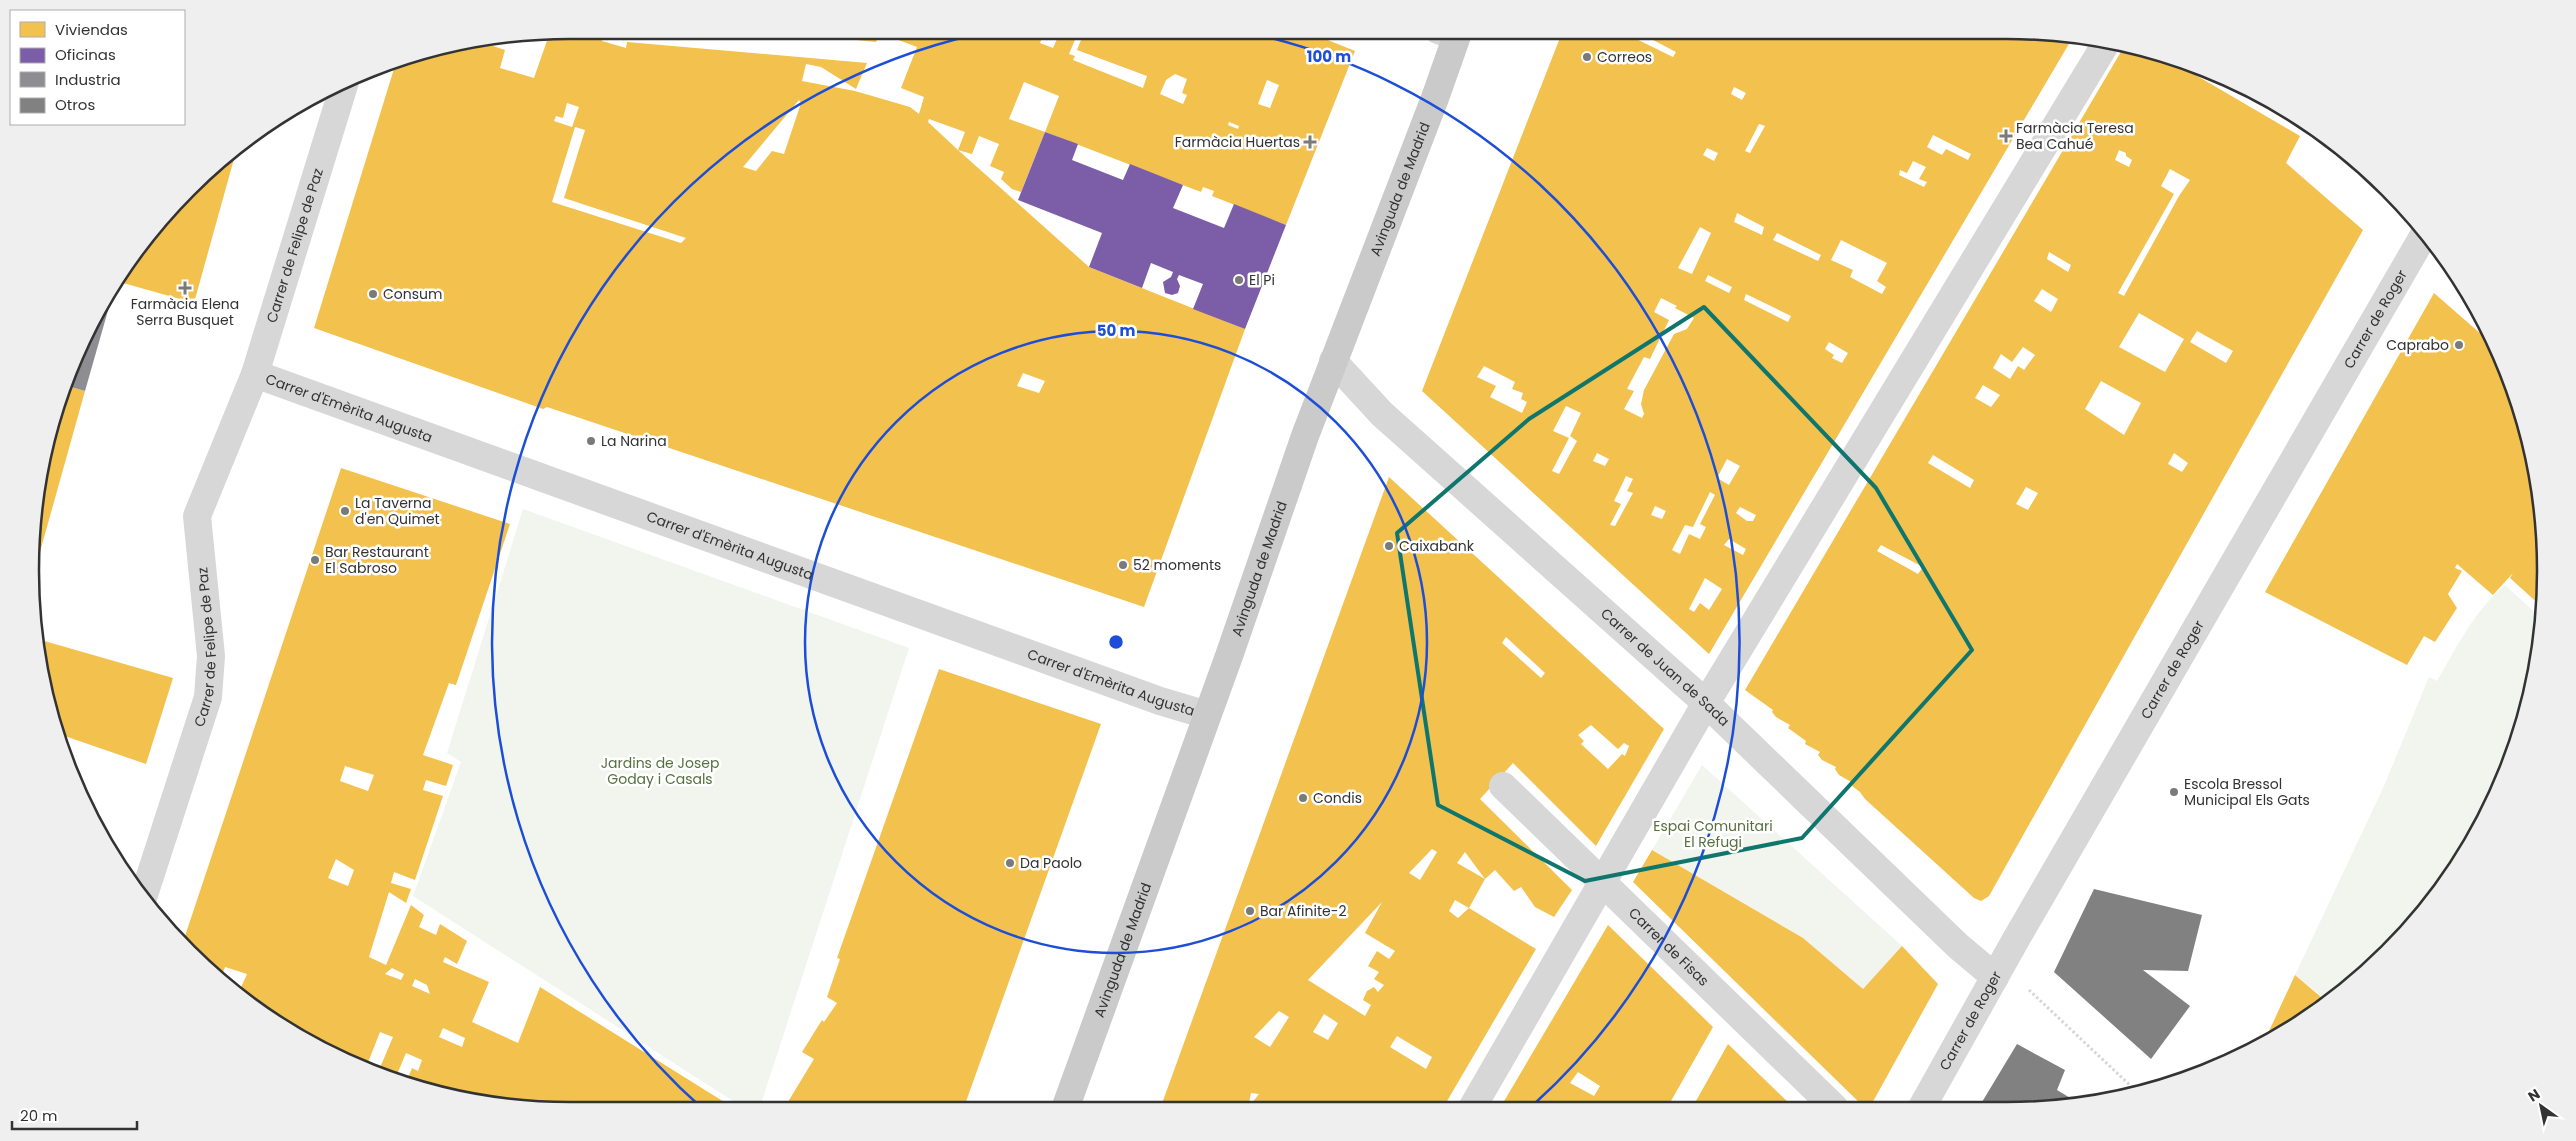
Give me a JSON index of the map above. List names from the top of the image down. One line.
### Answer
{"streets":{"main road":["Avinguda de Madrid"],"street":["Carrer de Felipe de Paz","Carrer de Roger","Carrer d'Emèrita Augusta","Carrer de Juan de Sada","Carrer de Fisas"]},"crossings":[["Avinguda de Madrid","Carrer d'Emèrita Augusta"],["Avinguda de Madrid","Carrer de Juan de Sada"],["Carrer de Felipe de Paz","Carrer d'Emèrita Augusta"],["Carrer de Roger","Carrer de Juan de Sada"]],"parks":["Jardins de Josep Goday i Casals","Espai Comunitari El Refugi"],"places":{"other":["Correos","El Pi","Consum","Caprabo","La Narina","La Taverna d'en Quimet","Caixabank","Bar Restaurant El Sabroso","52 moments","Escola Bressol Municipal Els Gats","Condis","Da Paolo","Bar Afinite-2"],"health":["Farmàcia Teresa Bea Cahué","Farmàcia Huertas","Farmàcia Elena Serra Busquet"]},"legend":["Viviendas","Oficinas","Industria","Otros"],"scale_bar":"20 m","north":"top left","rings":["100 m","50 m"]}
